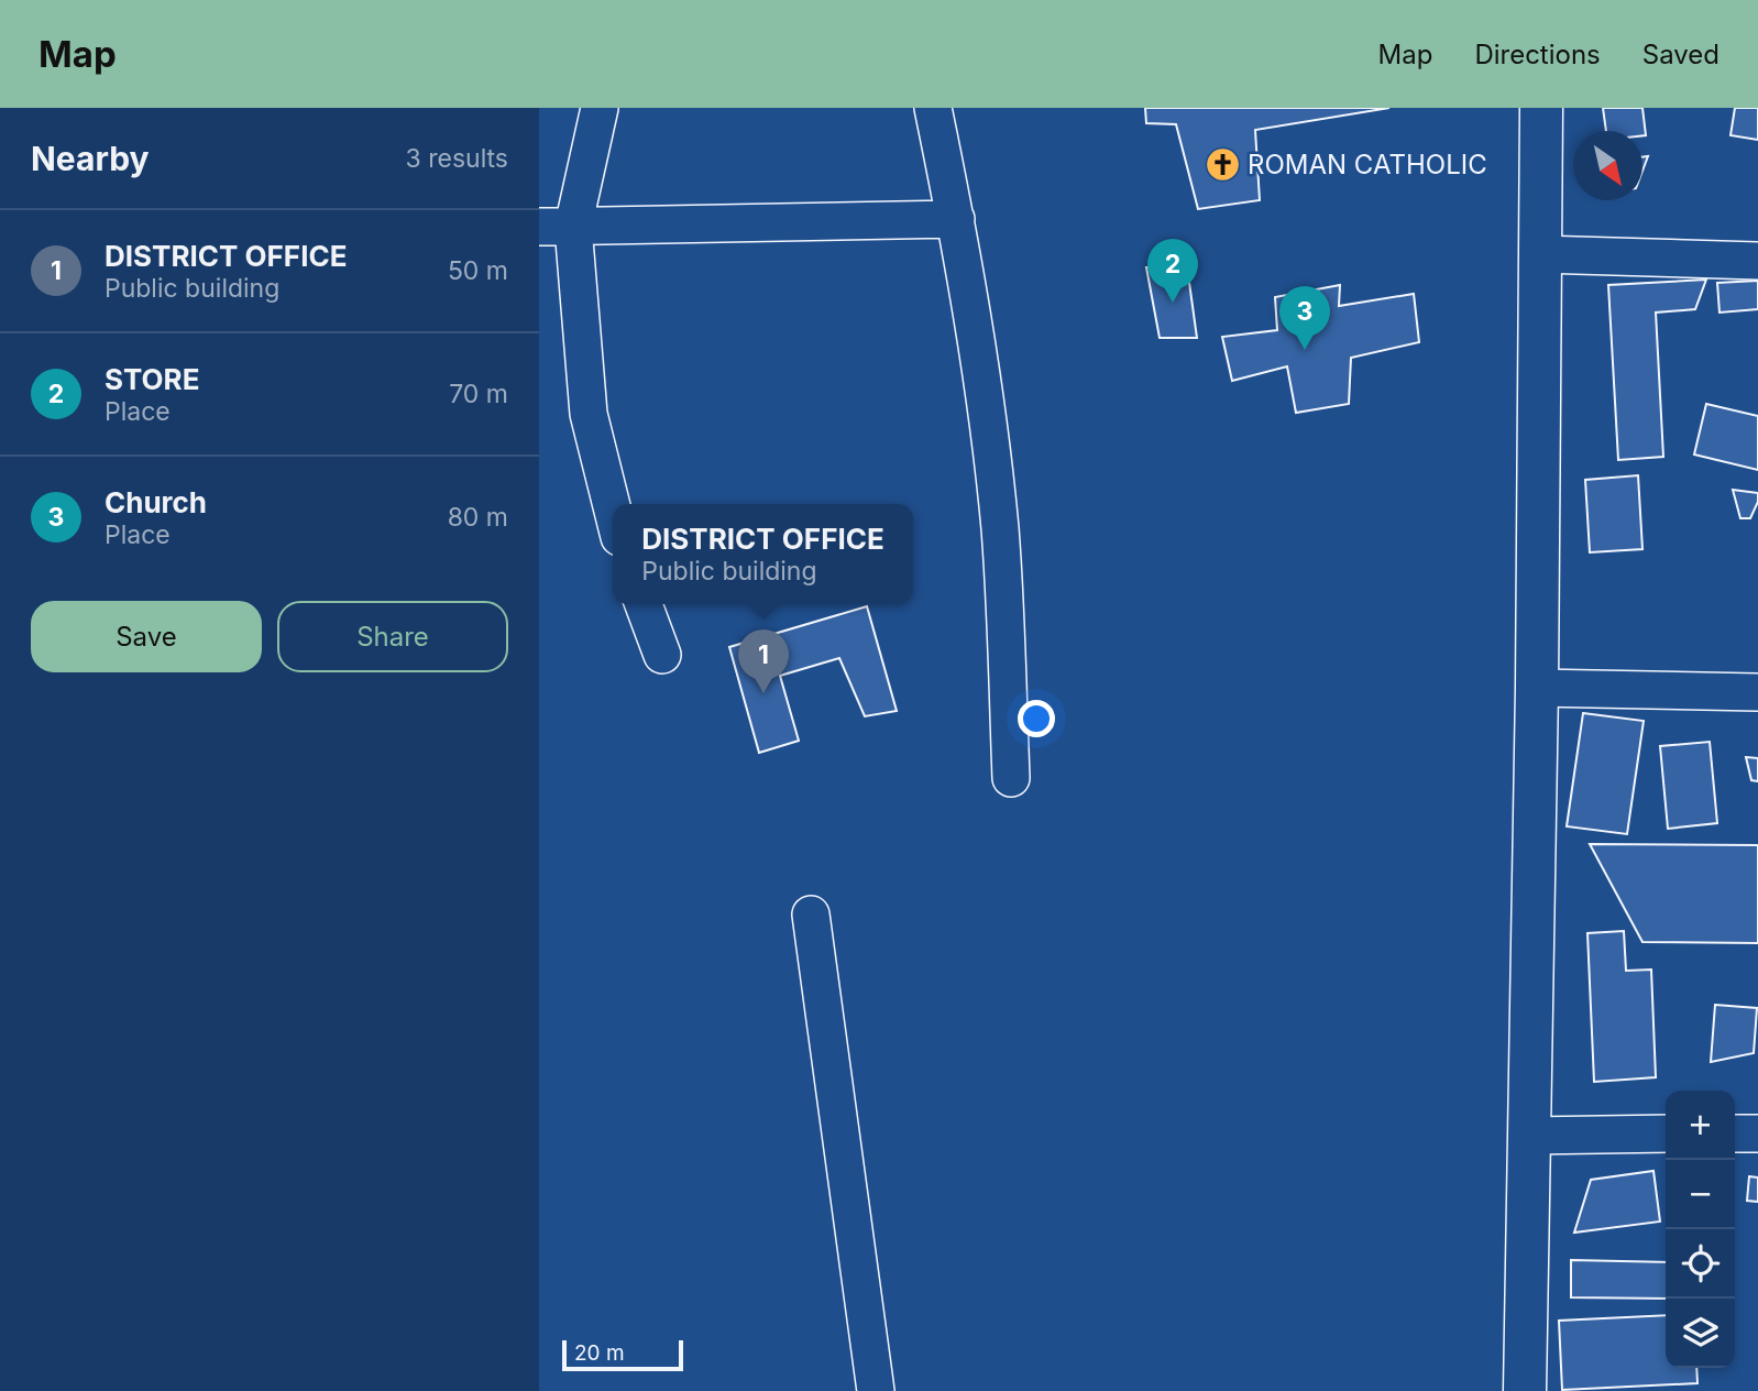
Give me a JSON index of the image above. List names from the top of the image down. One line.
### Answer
{"places":{"church":["ROMAN CATHOLIC"]},"scale_bar":"20 m","north":"bottom right","page":{"header":"Map","nav":["Map","Directions","Saved"],"heading":["Nearby","3 results"],"list":[{"mark":"1","name":"DISTRICT OFFICE","note":"Public building","value":"50 m"},{"mark":"2","name":"STORE","note":"Place","value":"70 m"},{"mark":"3","name":"Church","note":"Place","value":"80 m"}],"pins":["2","3","1"],"popup":["DISTRICT OFFICE","Public building"],"buttons":["Save","Share"],"map_buttons":["+","−"],"scale":"20 m"}}
